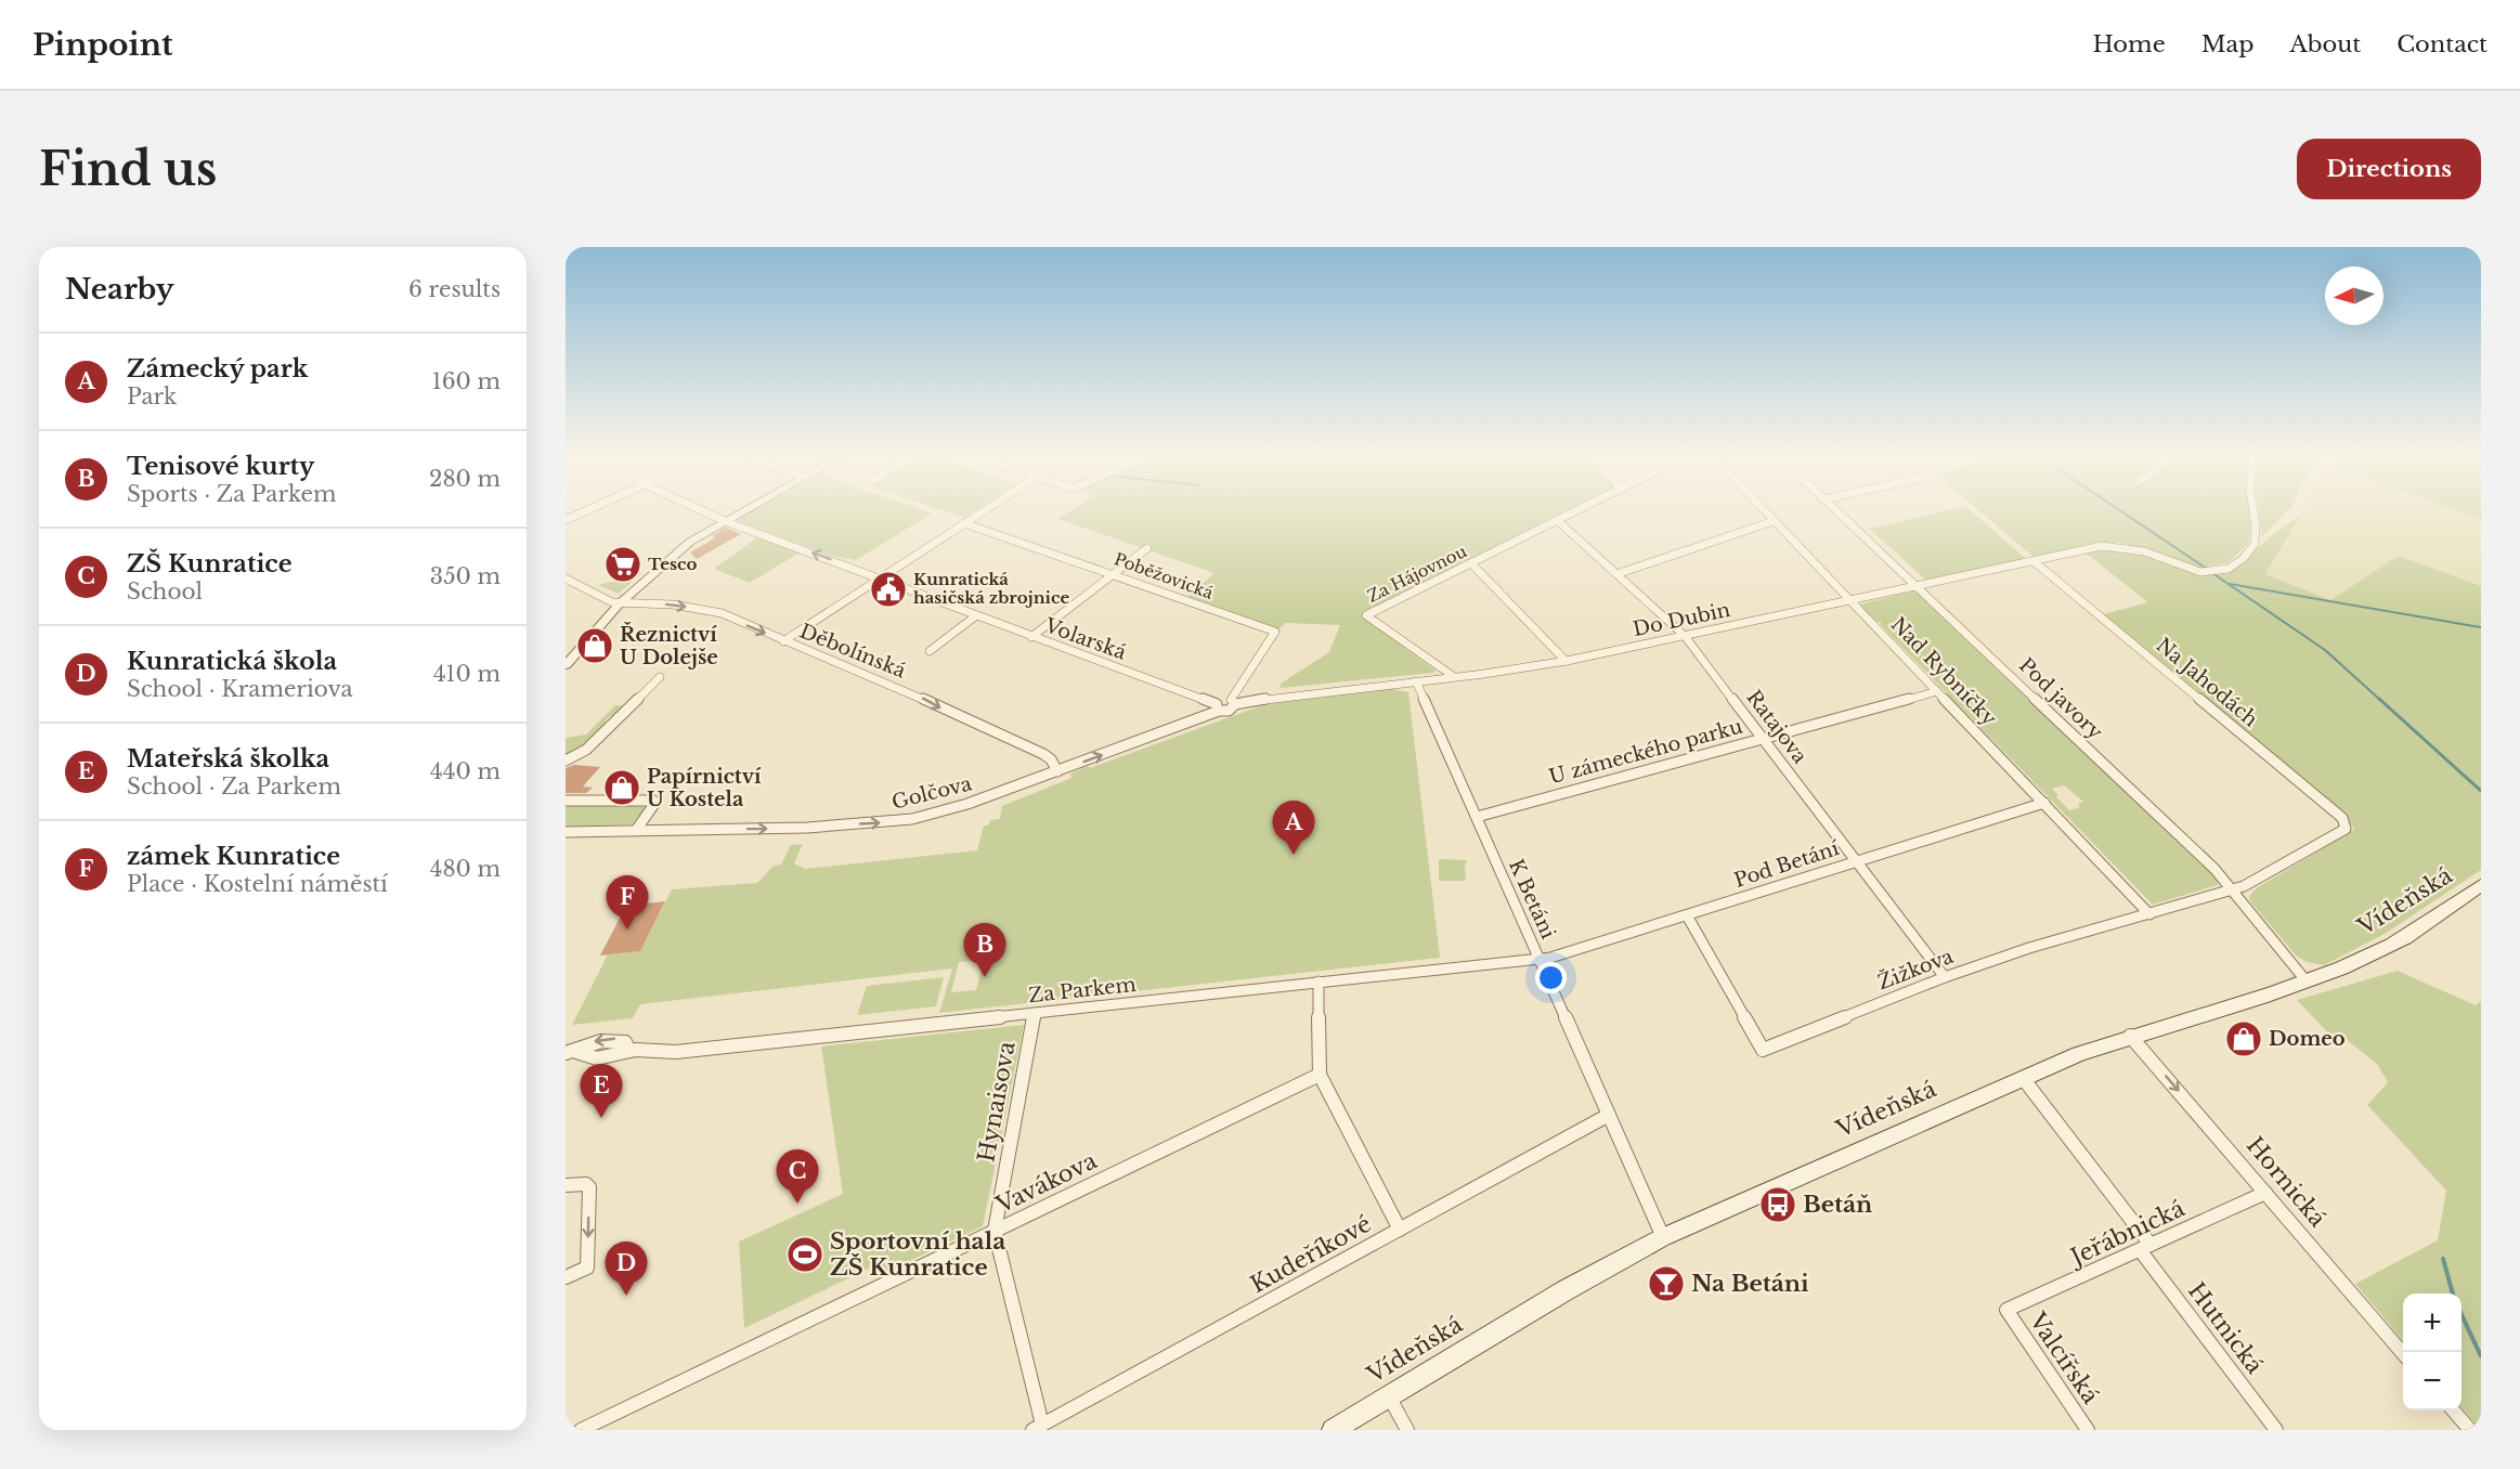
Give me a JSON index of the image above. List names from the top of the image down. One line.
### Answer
{"streets":{"main road":["Vídeňská"],"street":["Za Hájovnou","Poběžovická","Do Dubin","Volarská","Děbolínská","Nad Rybníčky","Na Jahodách","Pod javory","Ratajova","U zámeckého parku","Golčova","Pod Betání","K Betáni","Žižkova","Za Parkem","Hynaisova","Hornická","Vavákova","Jeřábnická","Kudeříkové","Hutnická","Valcířská"]},"crossings":[["Za Hájovnou","Do Dubin"],["Za Hájovnou","Ratajova"],["Poběžovická","Golčova"],["Do Dubin","Nad Rybníčky"],["Do Dubin","Pod javory"],["Do Dubin","Ratajova"],["Do Dubin","K Betáni"],["Volarská","Golčova"],["Děbolínská","Golčova"],["Nad Rybníčky","U zámeckého parku"],["Nad Rybníčky","Pod Betání"],["Nad Rybníčky","Žižkova"],["Na Jahodách","Pod javory"],["Na Jahodách","Žižkova"],["Pod javory","Vídeňská"],["Pod javory","Žižkova"],["Ratajova","U zámeckého parku"],["Ratajova","Pod Betání"],["Ratajova","Žižkova"],["U zámeckého parku","K Betáni"],["Pod Betání","K Betáni"],["Pod Betání","Žižkova"],["Pod Betání","Za Parkem"],["K Betáni","Vídeňská"],["K Betáni","Za Parkem"],["K Betáni","Kudeříkové"],["Vídeňská","Hornická"],["Vídeňská","Hutnická"],["Za Parkem","Hynaisova"],["Hynaisova","Vavákova"],["Hynaisova","Kudeříkové"],["Hornická","Jeřábnická"],["Jeřábnická","Hutnická"],["Jeřábnická","Valcířská"]],"one_way":["Děbolínská","Golčova","Hornická"],"places":{"supermarket":["Tesco"],"public building":["Kunratická hasičská zbrojnice"],"shop":["Řeznictví U Dolejše","Papírnictví U Kostela","Domeo"],"bus stop":["Betáň"],"sports":["Sportovní hala ZŠ Kunratice"],"bar":["Na Betáni"]},"north":"left","page":{"header":"Pinpoint","nav":["Home","Map","About","Contact"],"buttons":"Directions","title":"Find us","heading":["Nearby","6 results"],"list":[{"mark":"A","name":"Zámecký park","note":"Park","value":"160 m"},{"mark":"B","name":"Tenisové kurty","note":"Sports · Za Parkem","value":"280 m"},{"mark":"C","name":"ZŠ Kunratice","note":"School","value":"350 m"},{"mark":"D","name":"Kunratická škola","note":"School · Krameriova","value":"410 m"},{"mark":"E","name":"Mateřská školka","note":"School · Za Parkem","value":"440 m"},{"mark":"F","name":"zámek Kunratice","note":"Place · Kostelní náměstí","value":"480 m"}],"pins":["A","F","B","E","C","D"],"map_buttons":["+","−"]}}
